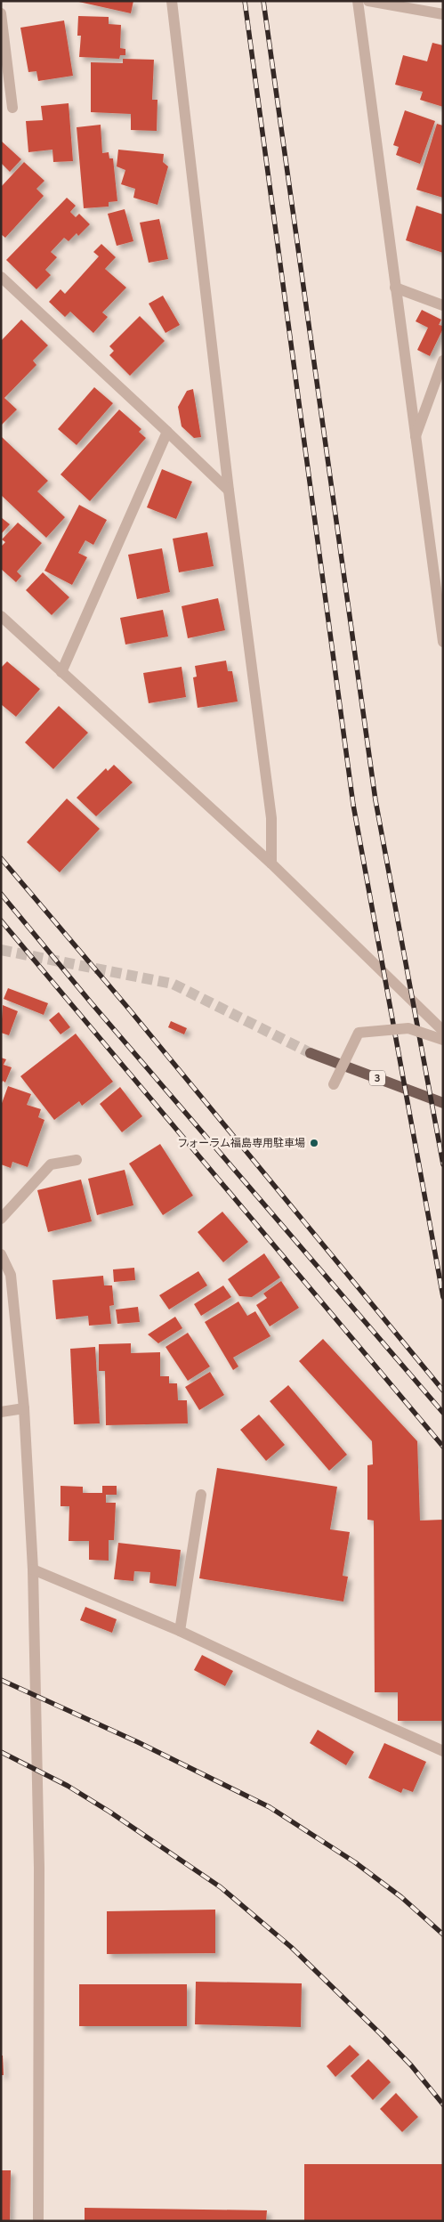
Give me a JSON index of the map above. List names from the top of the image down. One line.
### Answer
{"streets":{"main road":["3"]},"places":["フォーラム福島専用駐車場"]}
